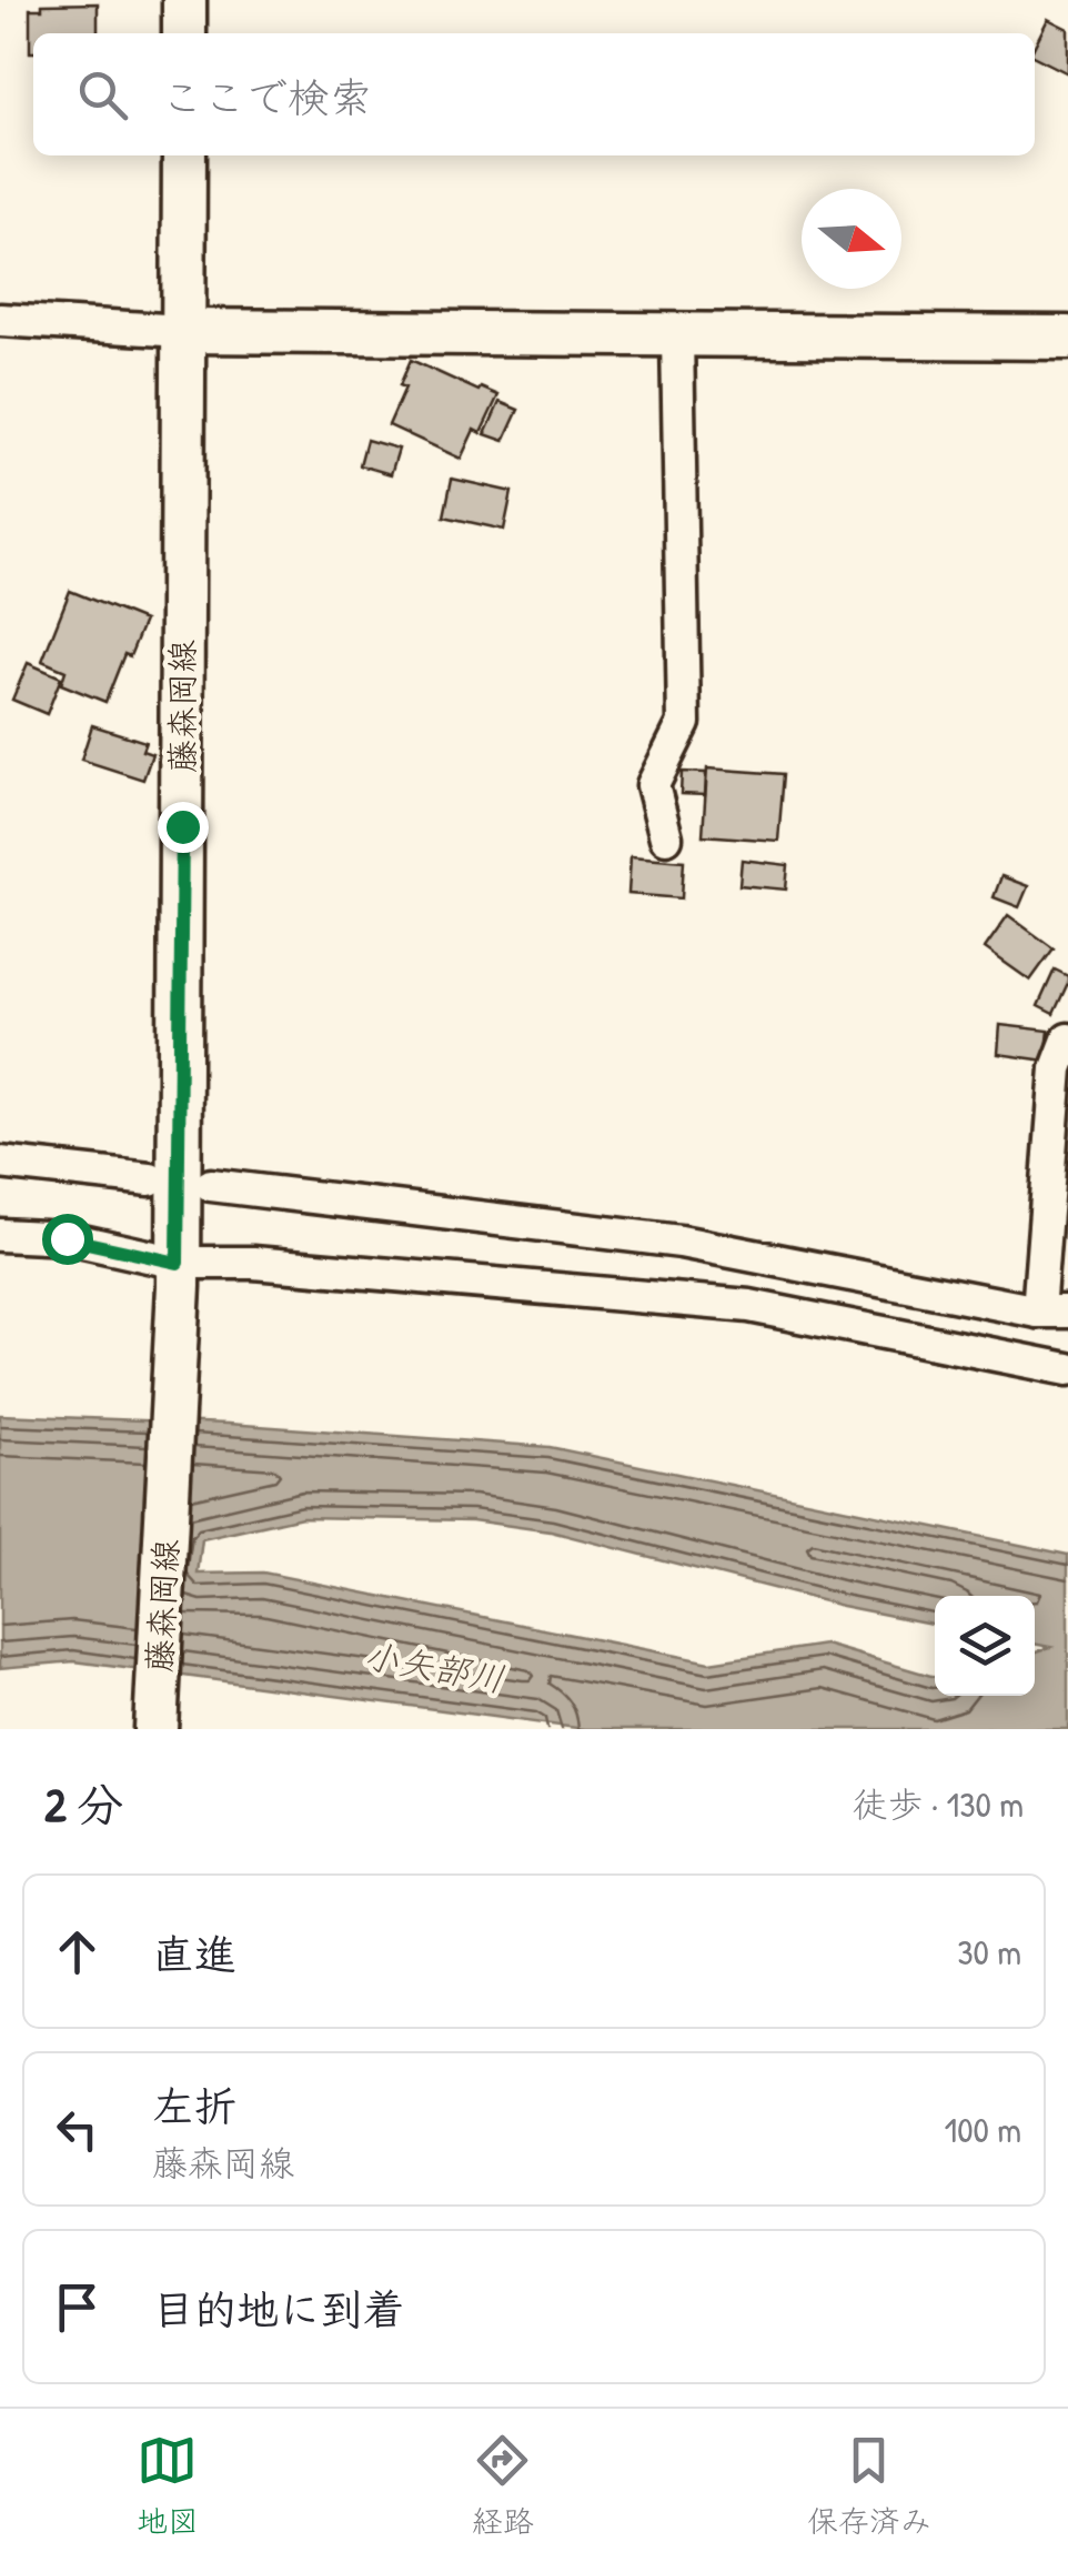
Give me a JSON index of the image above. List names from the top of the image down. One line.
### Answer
{"streets":{"main road":["藤森岡線"]},"water":["小矢部川"],"north":"right","page":{"search":"ここで検索","heading":["2 分","徒歩 · 130 m"],"list":[["直進","30 m"],["左折","藤森岡線","100 m"],"目的地に到着"],"nav":["地図","経路","保存済み"]}}
